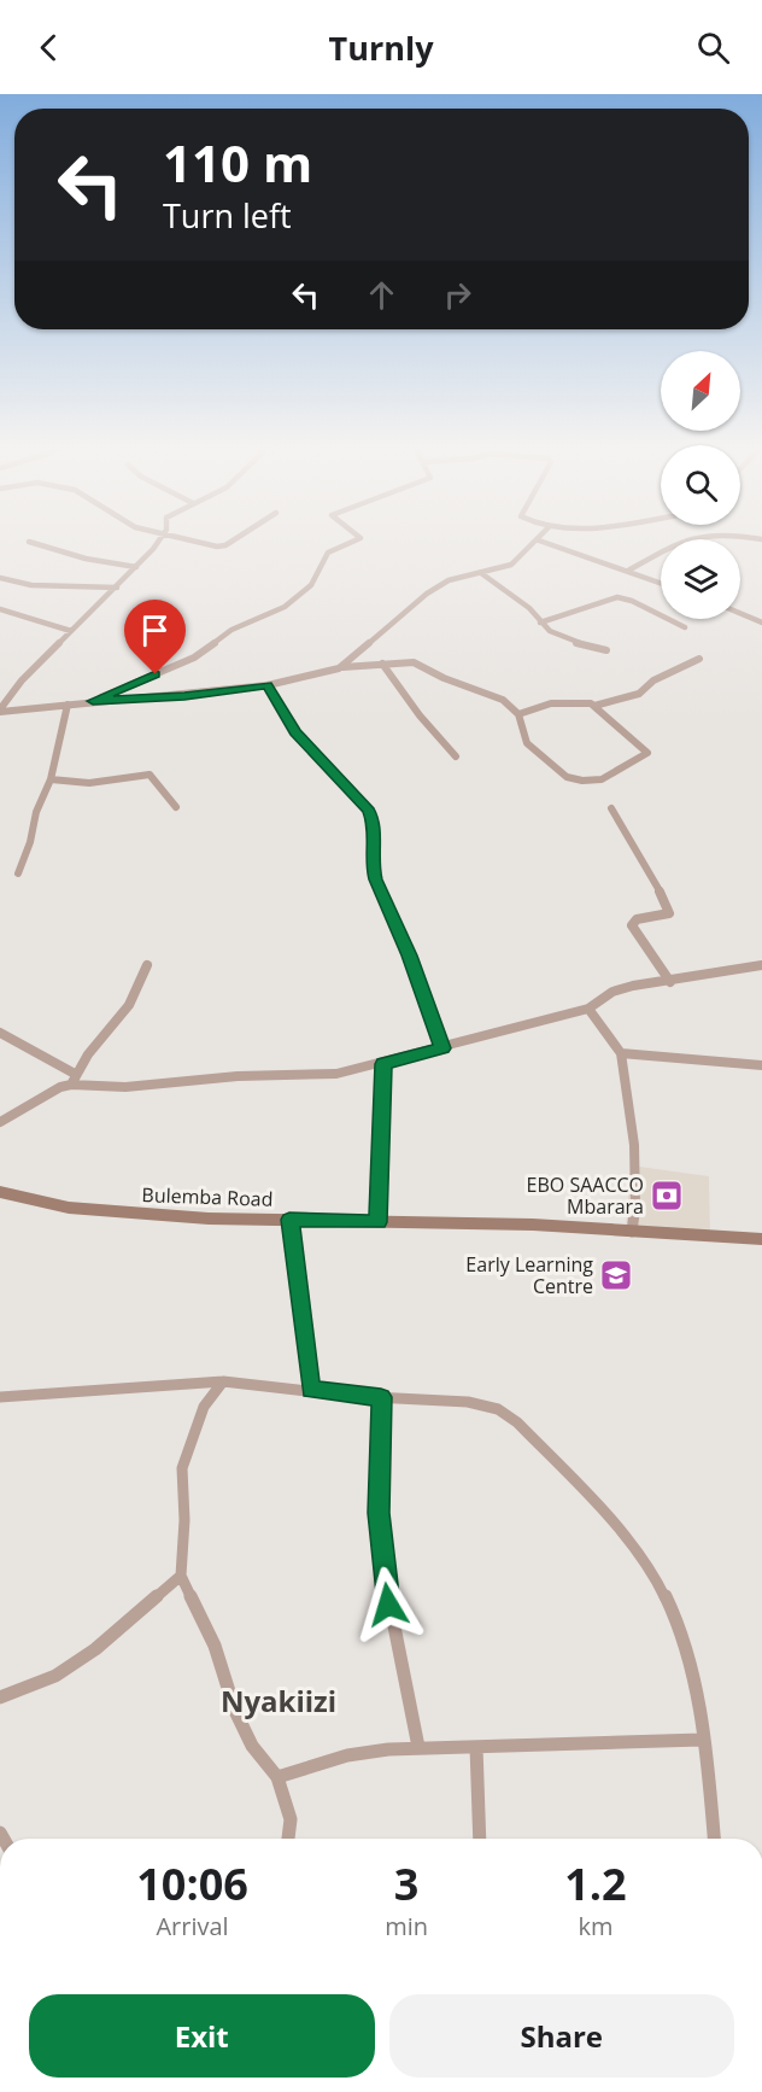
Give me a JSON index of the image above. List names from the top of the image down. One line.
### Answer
{"streets":{"main road":["Bulemba Road"]},"districts":["Nyakiizi"],"places":{"bank":["EBO SAACCO Mbarara"],"school or university":["Early Learning Centre"]},"north":"top right","page":{"header":"Turnly","turn":["110 m","Turn left"],"eta":["10:06","Arrival","3","min","1.2","km"],"buttons":["Exit","Share"]}}
